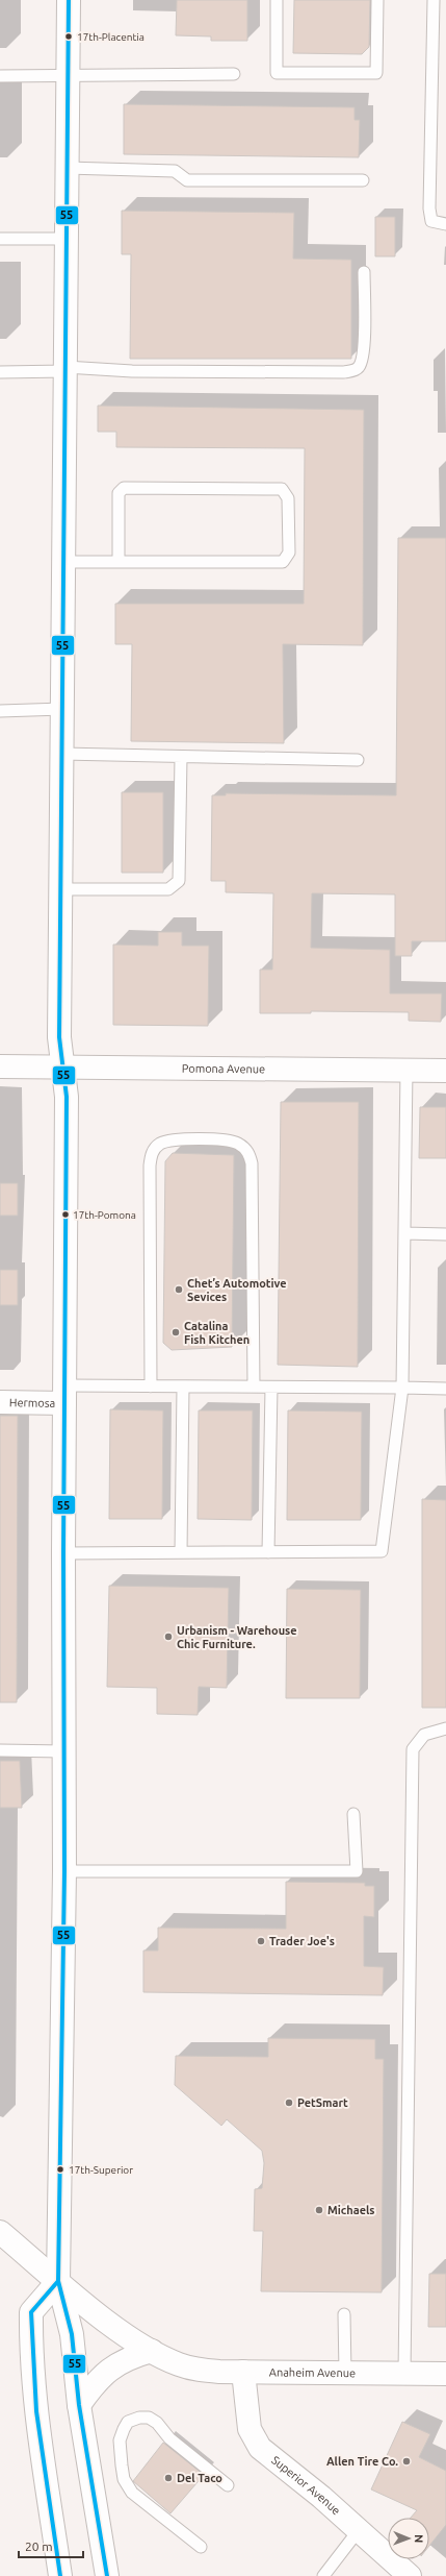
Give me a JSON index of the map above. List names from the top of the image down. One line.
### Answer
{"streets":{"street":["Pomona Avenue","Hermosa","Anaheim Avenue","Superior Avenue"]},"crossings":[["Anaheim Avenue","Superior Avenue"]],"places":["17th-Placentia","17th-Pomona","Chet’s Automotive Sevices","Catalina Fish Kitchen","Urbanism - Warehouse Chic Furniture.","Trader Joe's","PetSmart","17th-Superior","Michaels","Allen Tire Co.","Del Taco"],"lines":["transit line 55"],"scale_bar":"20 m","north":"right"}
